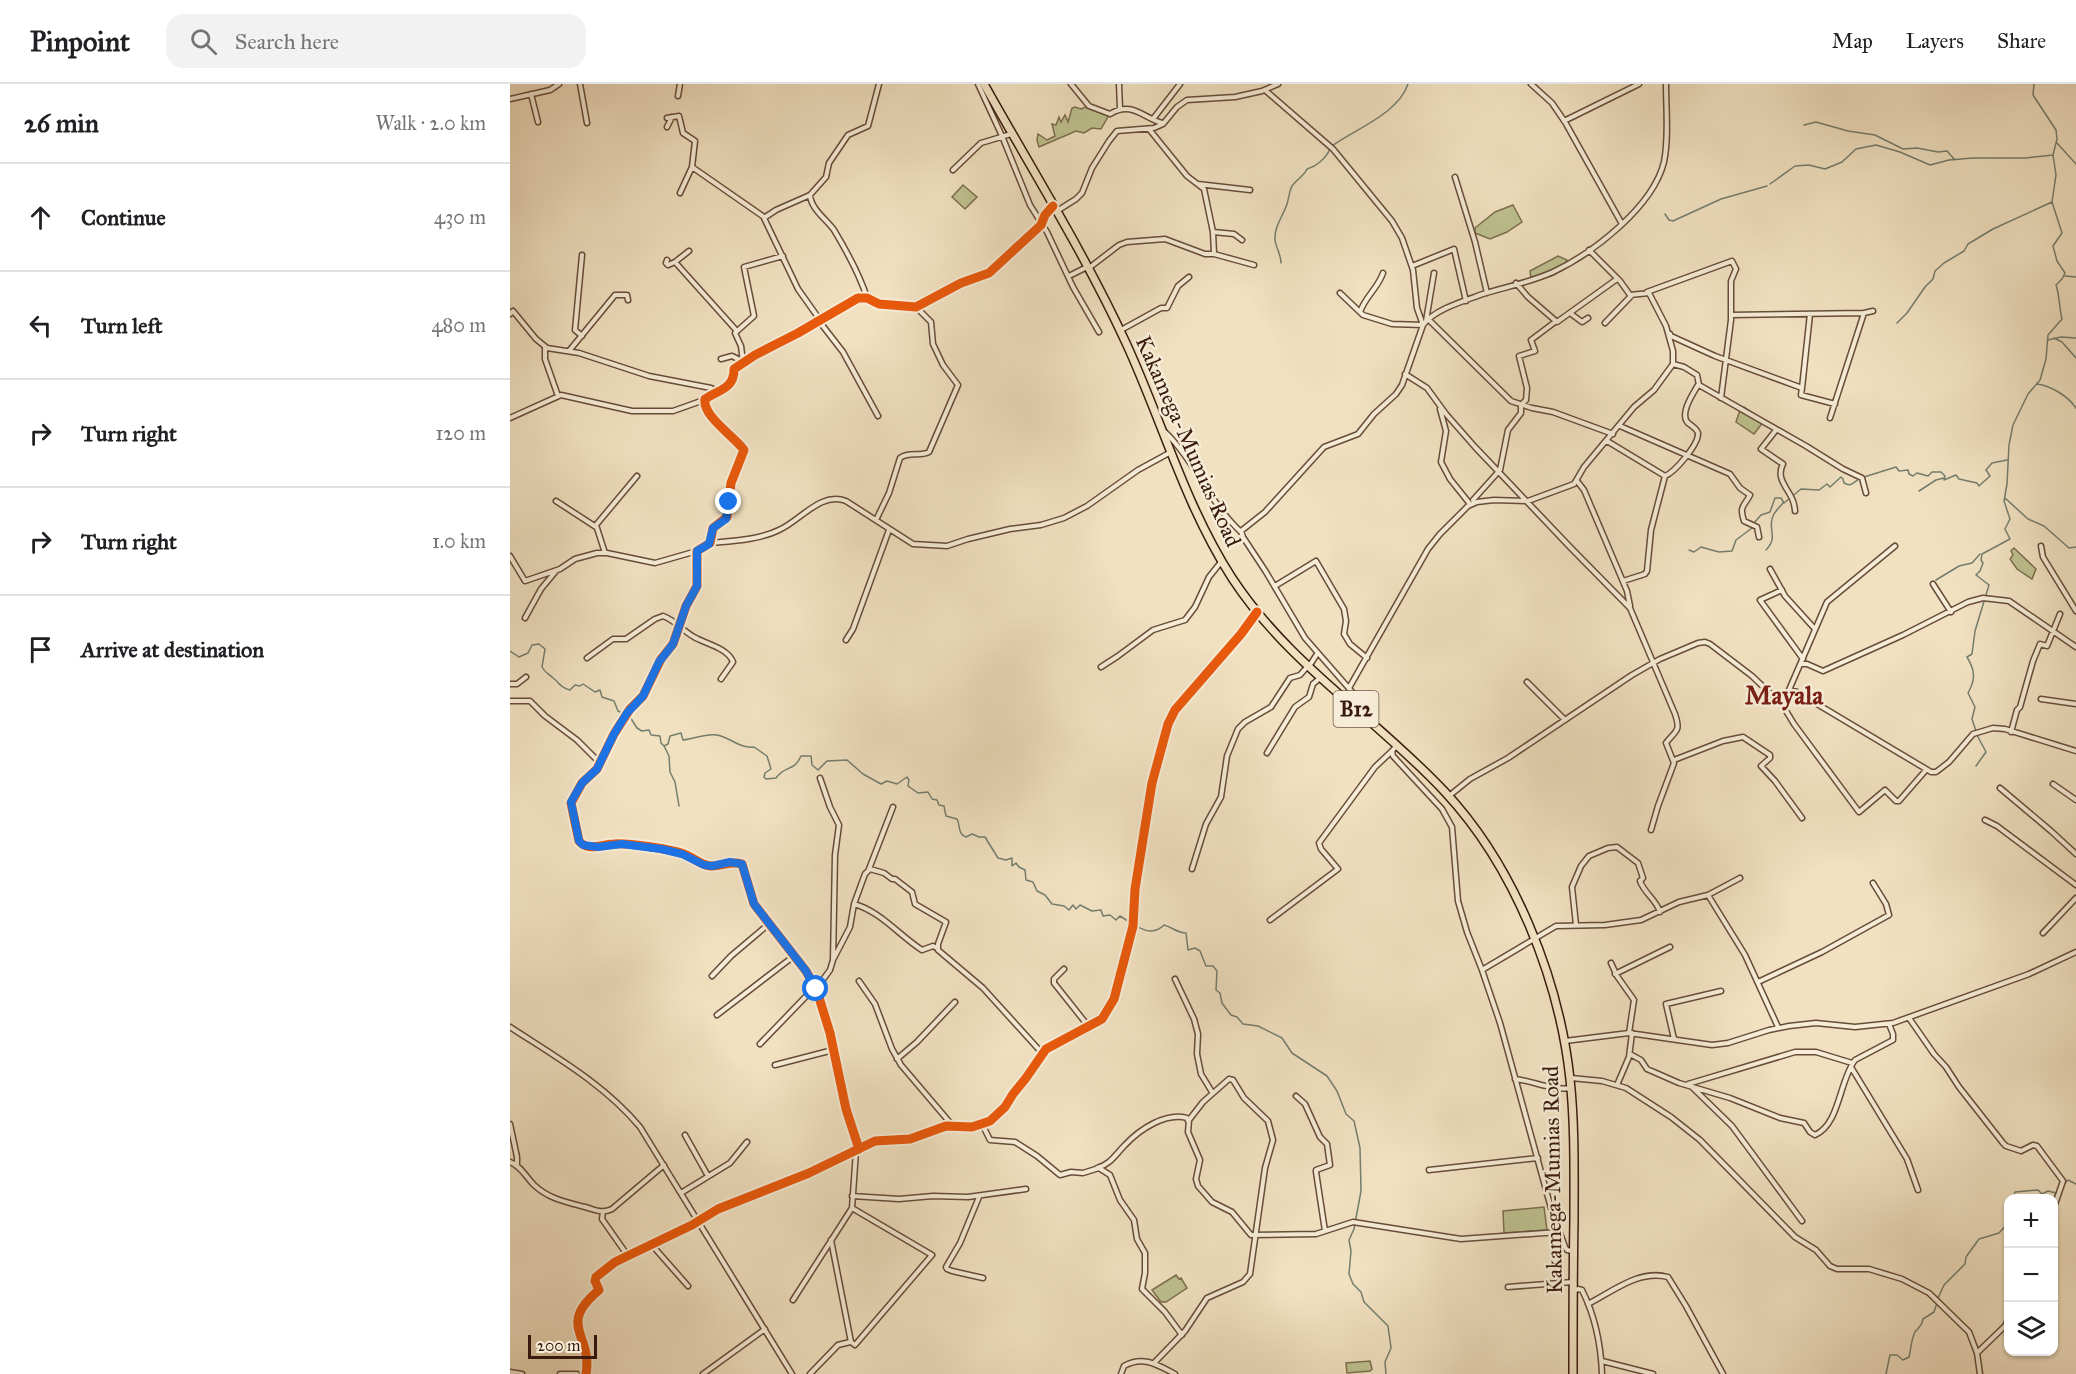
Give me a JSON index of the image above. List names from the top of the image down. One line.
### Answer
{"streets":{"highway":["Kakamega-Mumias Road","B12"]},"districts":["Mayala"],"scale_bar":"200 m","page":{"header":"Pinpoint","search":"Search here","nav":["Map","Layers","Share"],"heading":["26 min","Walk · 2.0 km"],"list":[["Continue","430 m"],["Turn left","480 m"],["Turn right","120 m"],["Turn right","1.0 km"],"Arrive at destination"],"map_buttons":["+","−"],"scale":"200 m"}}
